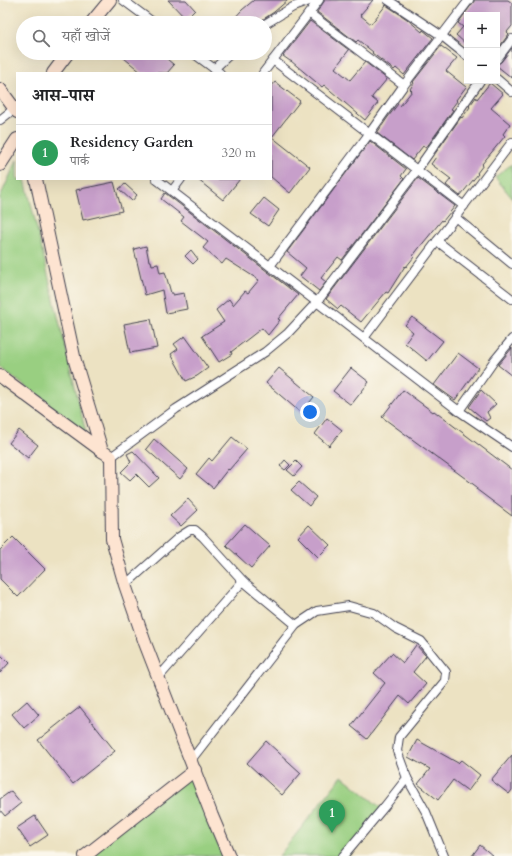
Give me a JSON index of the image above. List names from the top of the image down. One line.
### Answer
{"page":{"map_buttons":["+","−"],"search":"यहाँ खोजें","heading":"आस-पास","list":[{"mark":"1","name":"Residency Garden","note":"पार्क","value":"320 m"}],"pins":"1"}}
